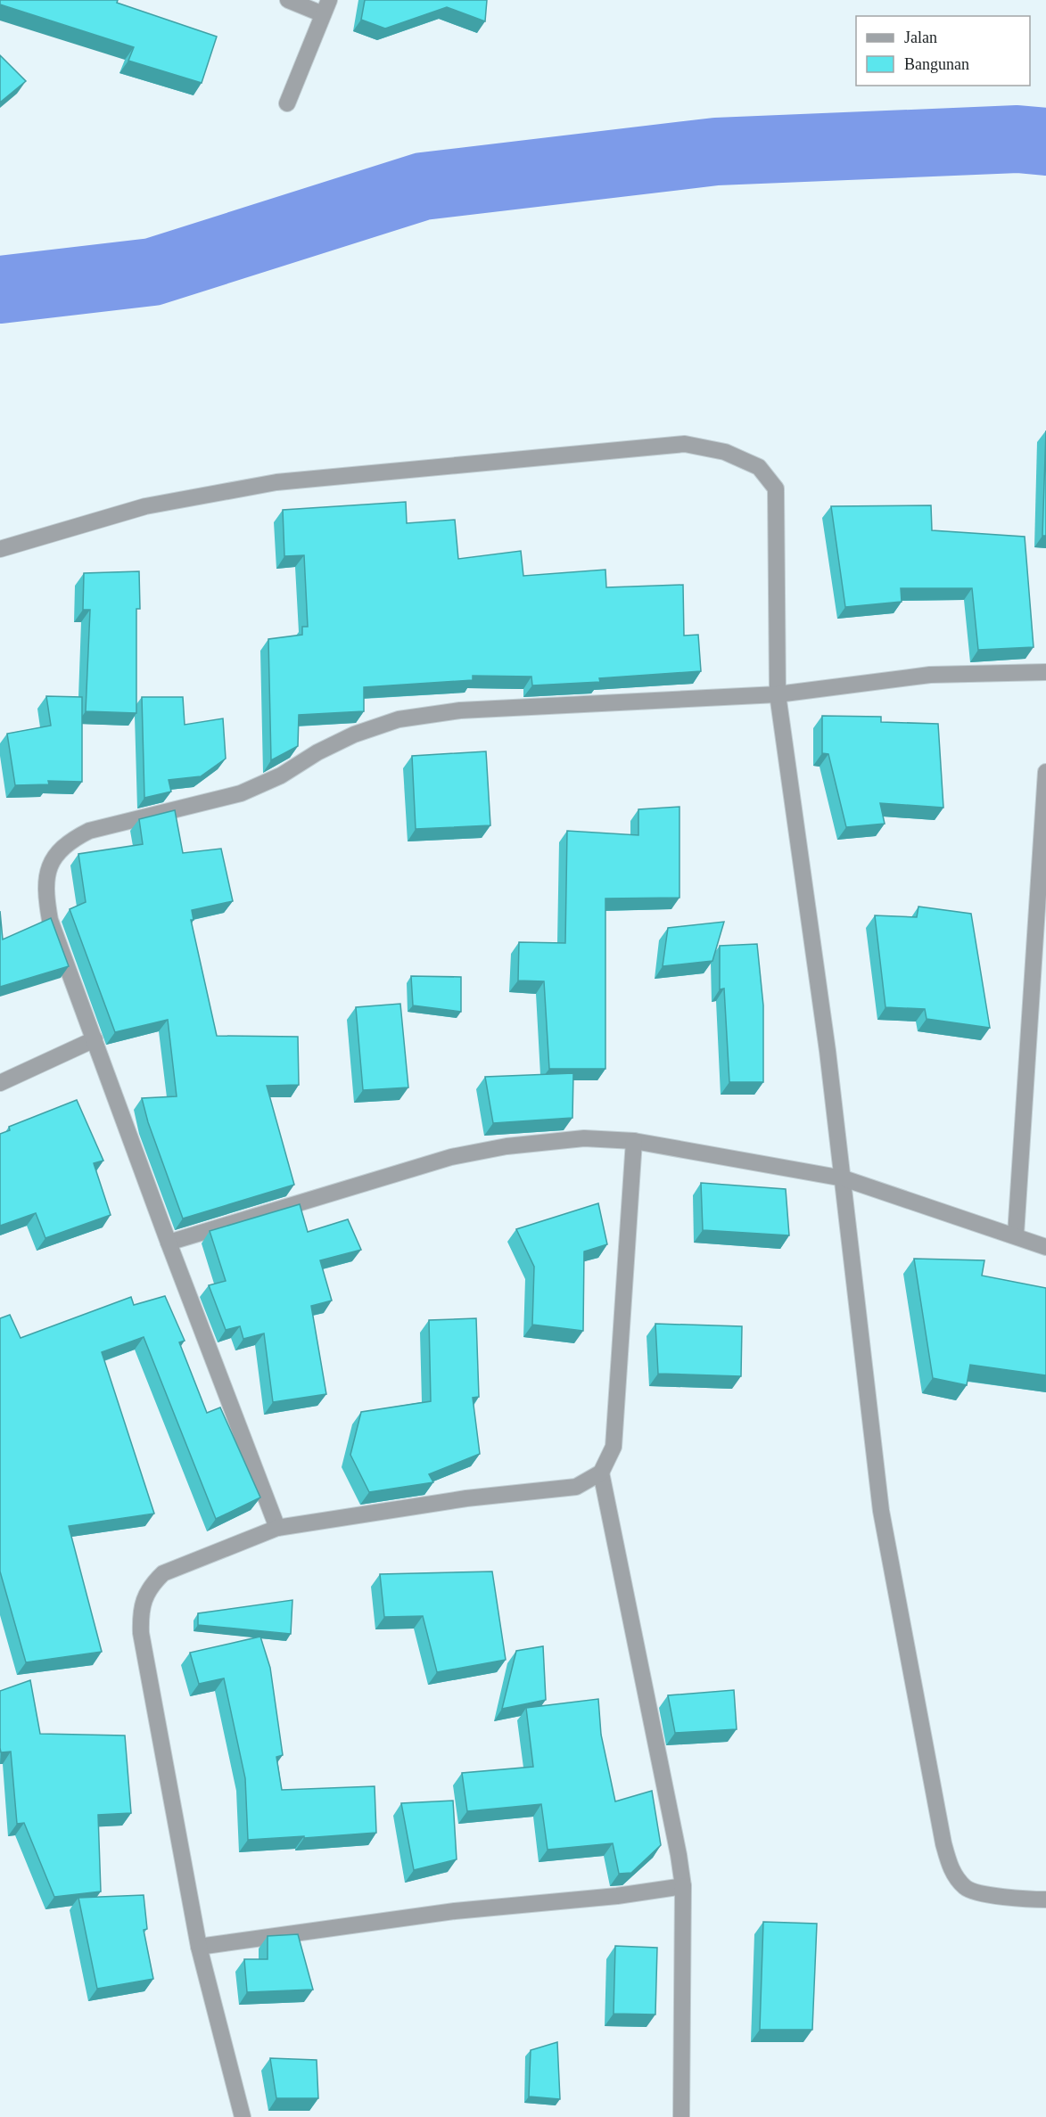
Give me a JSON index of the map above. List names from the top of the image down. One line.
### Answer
{"legend":["Jalan","Bangunan"]}
